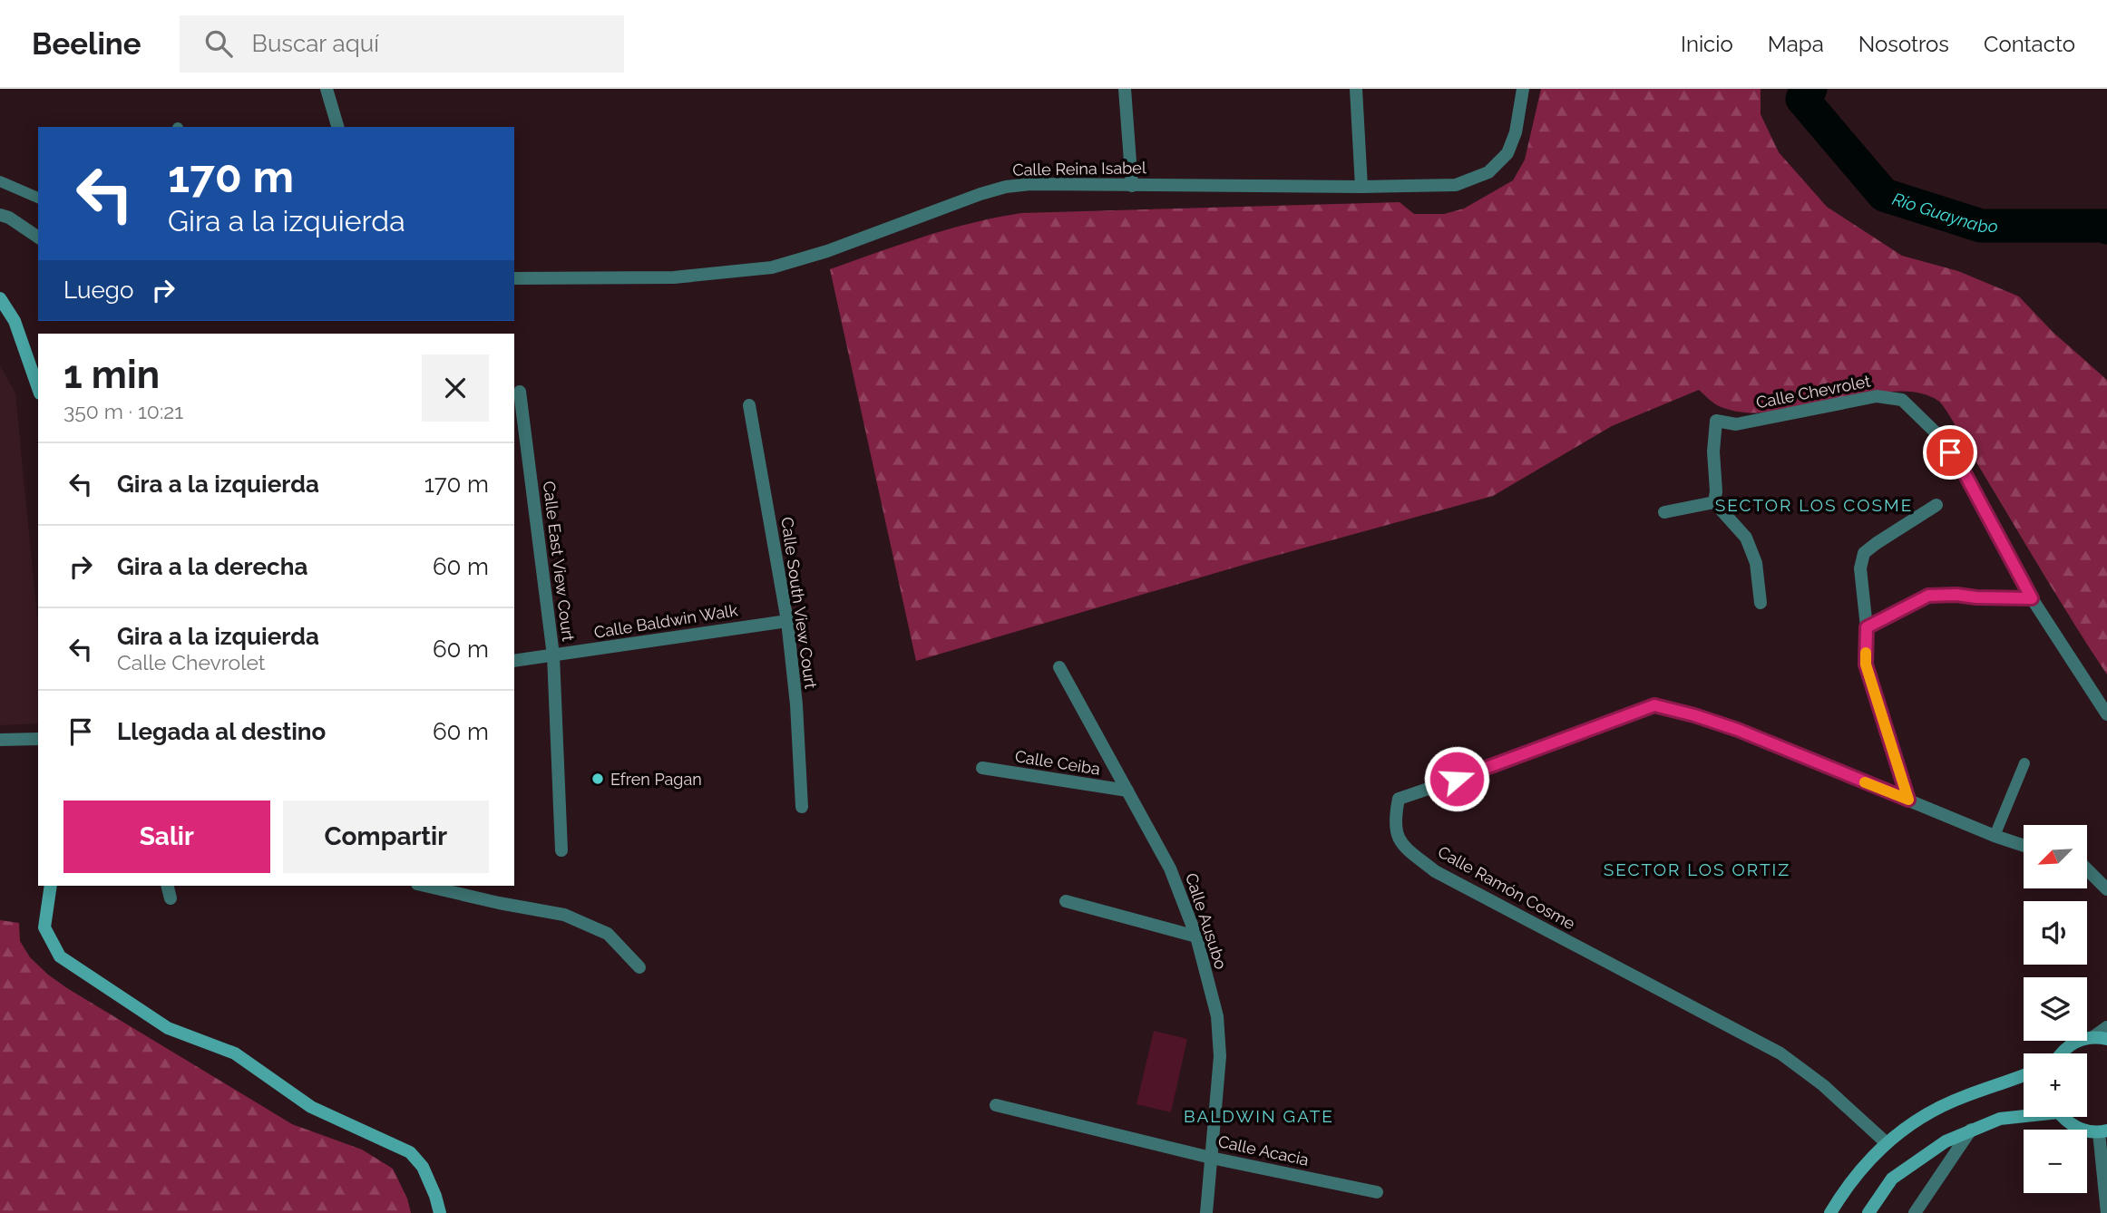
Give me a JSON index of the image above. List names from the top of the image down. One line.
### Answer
{"streets":{"street":["Calle Reina Isabel","Calle Chevrolet","Calle East View Court","Calle South View Court","Calle Baldwin Walk","Calle Ceiba","Calle Ramón Cosme","Calle Ausubo","Calle Acacia"]},"crossings":[["Calle East View Court","Calle Baldwin Walk"],["Calle South View Court","Calle Baldwin Walk"],["Calle Ceiba","Calle Ausubo"],["Calle Ausubo","Calle Acacia"]],"districts":["SECTOR LOS COSME","SECTOR LOS ORTIZ","BALDWIN GATE"],"water":["Río Guaynabo"],"places":["Efren Pagan"],"north":"bottom left","page":{"header":"Beeline","search":"Buscar aquí","nav":["Inicio","Mapa","Nosotros","Contacto"],"turn":["170 m","Gira a la izquierda"],"then":"Luego","heading":["1 min","350 m · 10:21"],"list":[{"name":"Gira a la izquierda","value":"170 m"},{"name":"Gira a la derecha","value":"60 m"},{"name":"Gira a la izquierda","note":"Calle Chevrolet","value":"60 m"},{"name":"Llegada al destino","value":"60 m"}],"buttons":["Salir","Compartir"],"map_buttons":["+","−"]}}
